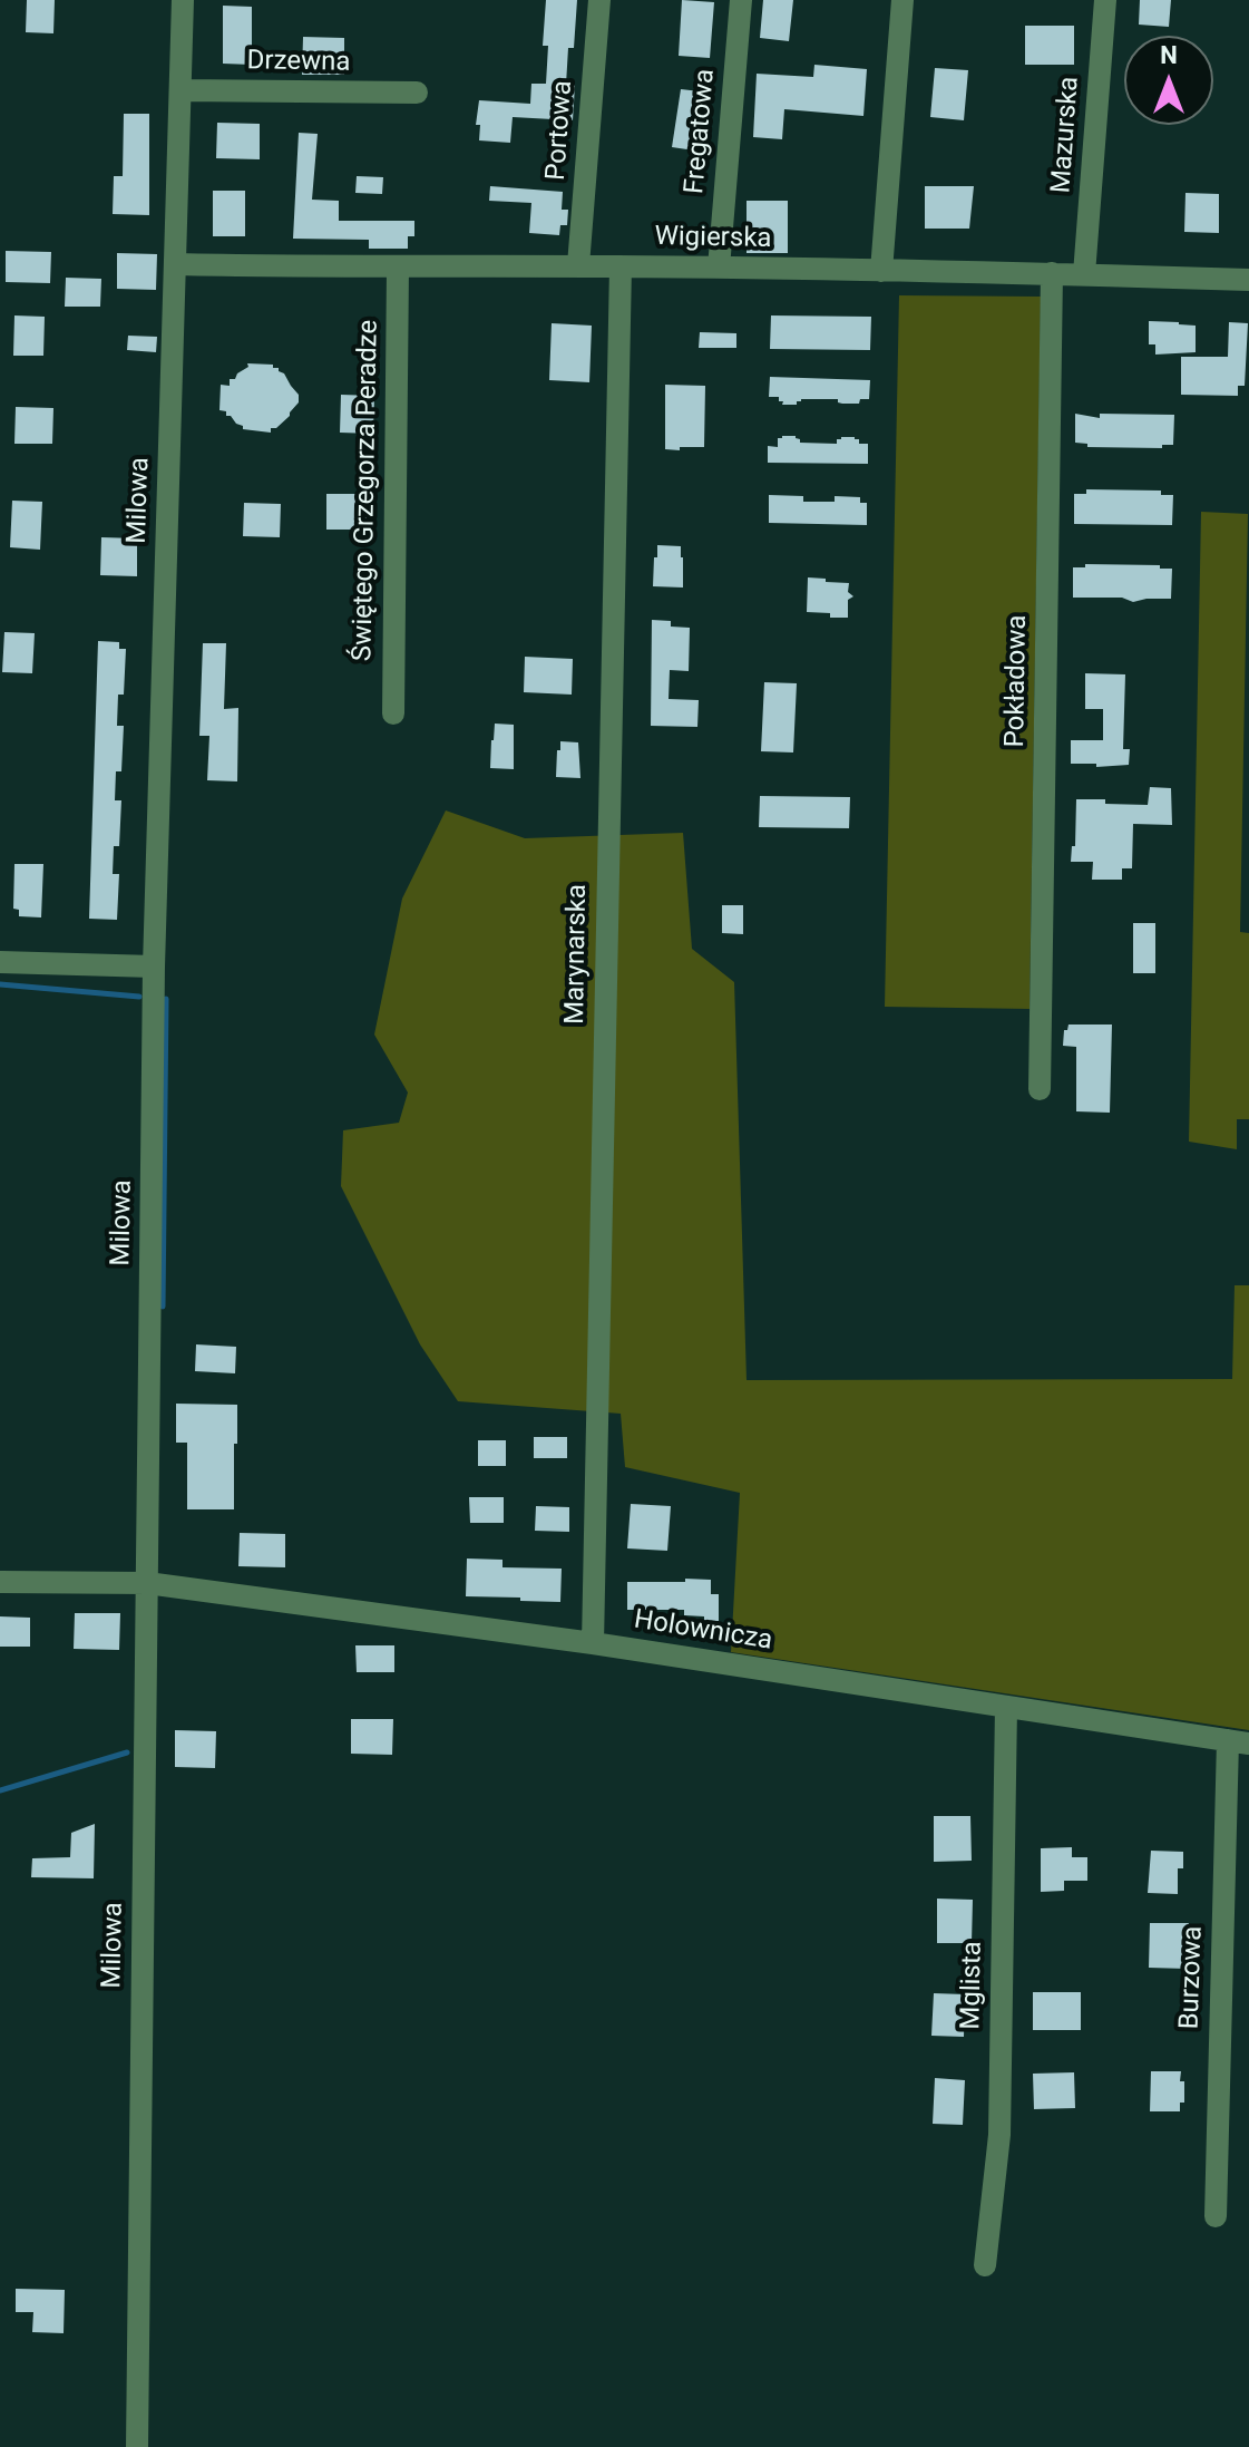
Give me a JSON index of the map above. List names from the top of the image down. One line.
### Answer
{"streets":{"street":["Drzewna","Portowa","Fregatowa","Mazurska","Wigierska","Świętego Grzegorza Peradze","Milowa","Pokładowa","Marynarska","Holownicza","Burzowa","Mglista"]},"crossings":[["Drzewna","Milowa"],["Portowa","Wigierska"],["Fregatowa","Wigierska"],["Mazurska","Wigierska"],["Wigierska","Świętego Grzegorza Peradze"],["Wigierska","Milowa"],["Wigierska","Pokładowa"],["Wigierska","Marynarska"],["Milowa","Holownicza"],["Marynarska","Holownicza"],["Holownicza","Burzowa"],["Holownicza","Mglista"]],"north":"top"}
